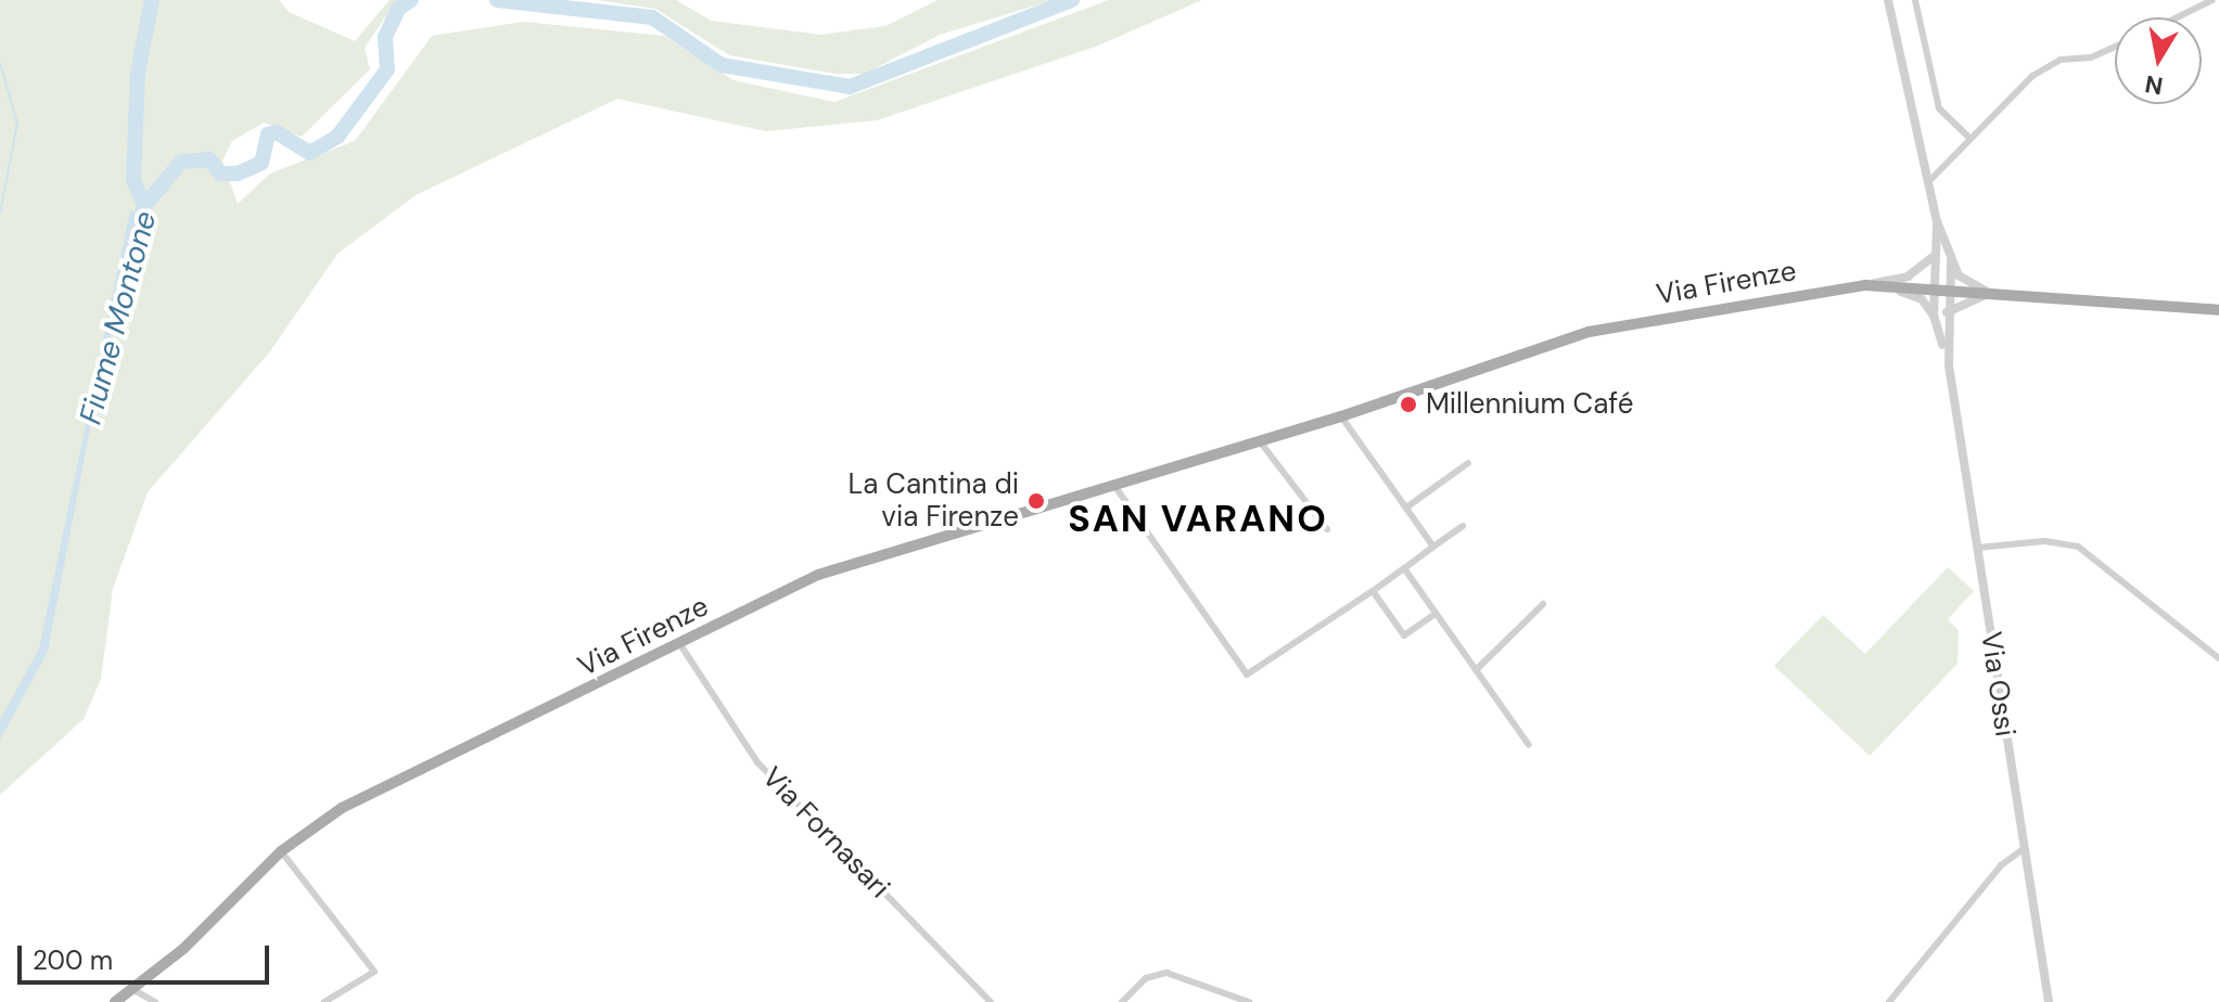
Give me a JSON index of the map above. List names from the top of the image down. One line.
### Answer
{"streets":{"main road":["Via Firenze"],"street":["Via Ossi","Via Fornasari"]},"crossings":[["Via Firenze","Via Ossi"],["Via Firenze","Via Fornasari"]],"districts":["SAN VARANO"],"water":["Fiume Montone"],"places":["Millennium Café","La Cantina di via Firenze"],"scale_bar":"200 m","north":"bottom"}
